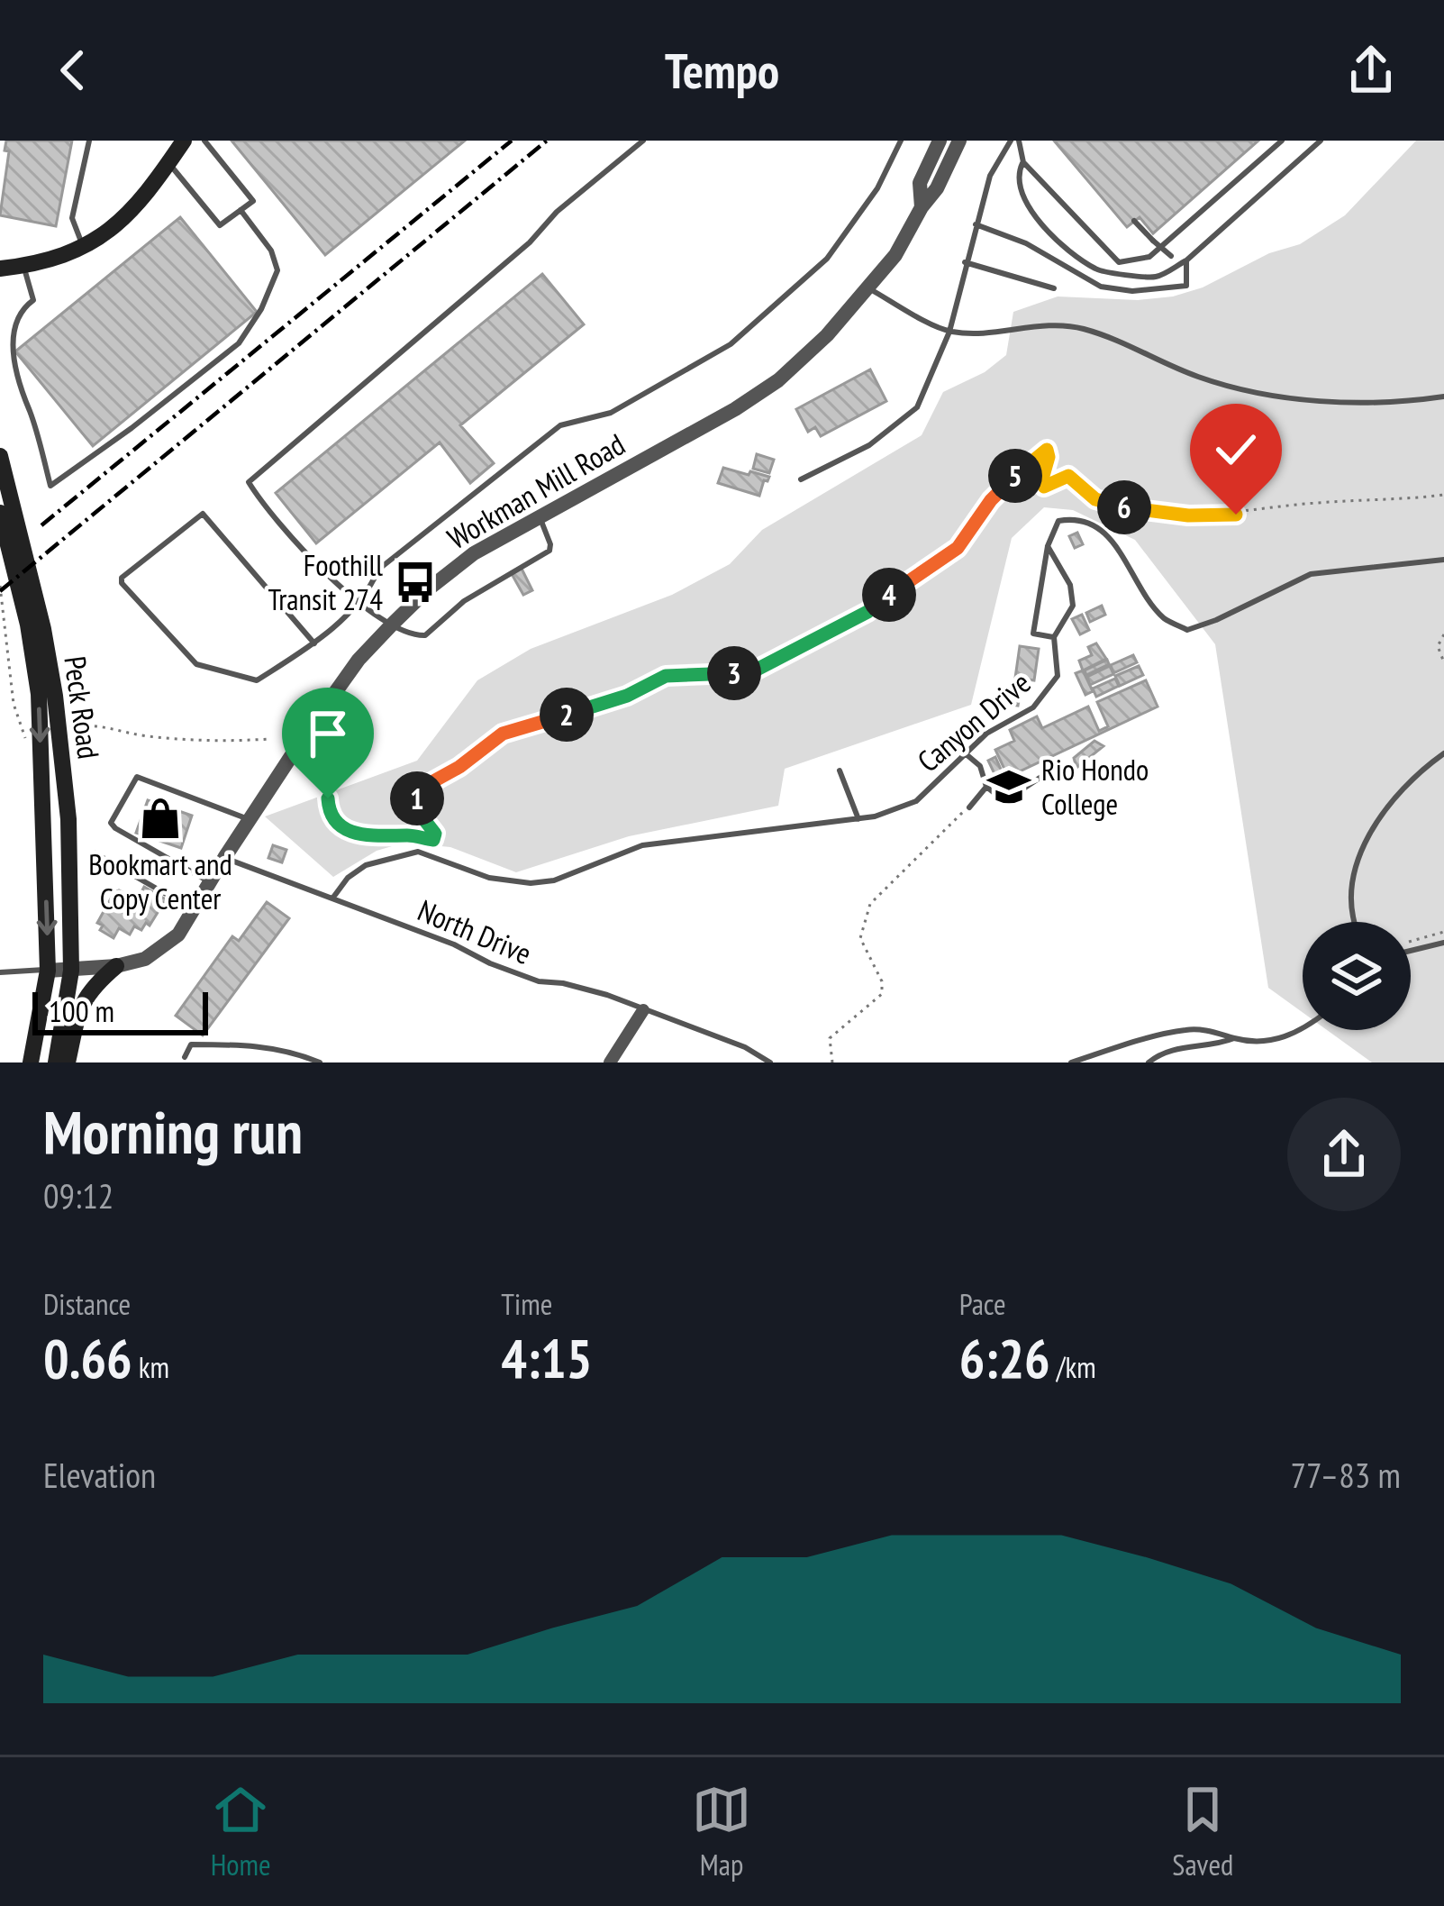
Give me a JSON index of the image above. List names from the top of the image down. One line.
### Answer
{"streets":{"main road":["Peck Road"],"street":["Workman Mill Road"],"lane":["Canyon Drive","North Drive"]},"crossings":[["Workman Mill Road","Peck Road"],["Workman Mill Road","North Drive"],["Canyon Drive","North Drive"]],"places":{"bus stop":["Foothill Transit 274"],"school or university":["Rio Hondo College"],"shop":["Bookmart and Copy Center"]},"scale_bar":"100 m","page":{"header":"Tempo","pins":["5","6","4","3","2","1"],"scale":"100 m","heading":["Morning run","09:12"],"stats":[["Distance","0.66 km"],["Time","4:15"],["Pace","6:26 /km"]],"chart":["Elevation","77–83 m"],"tabs":["Home","Map","Saved"]}}
